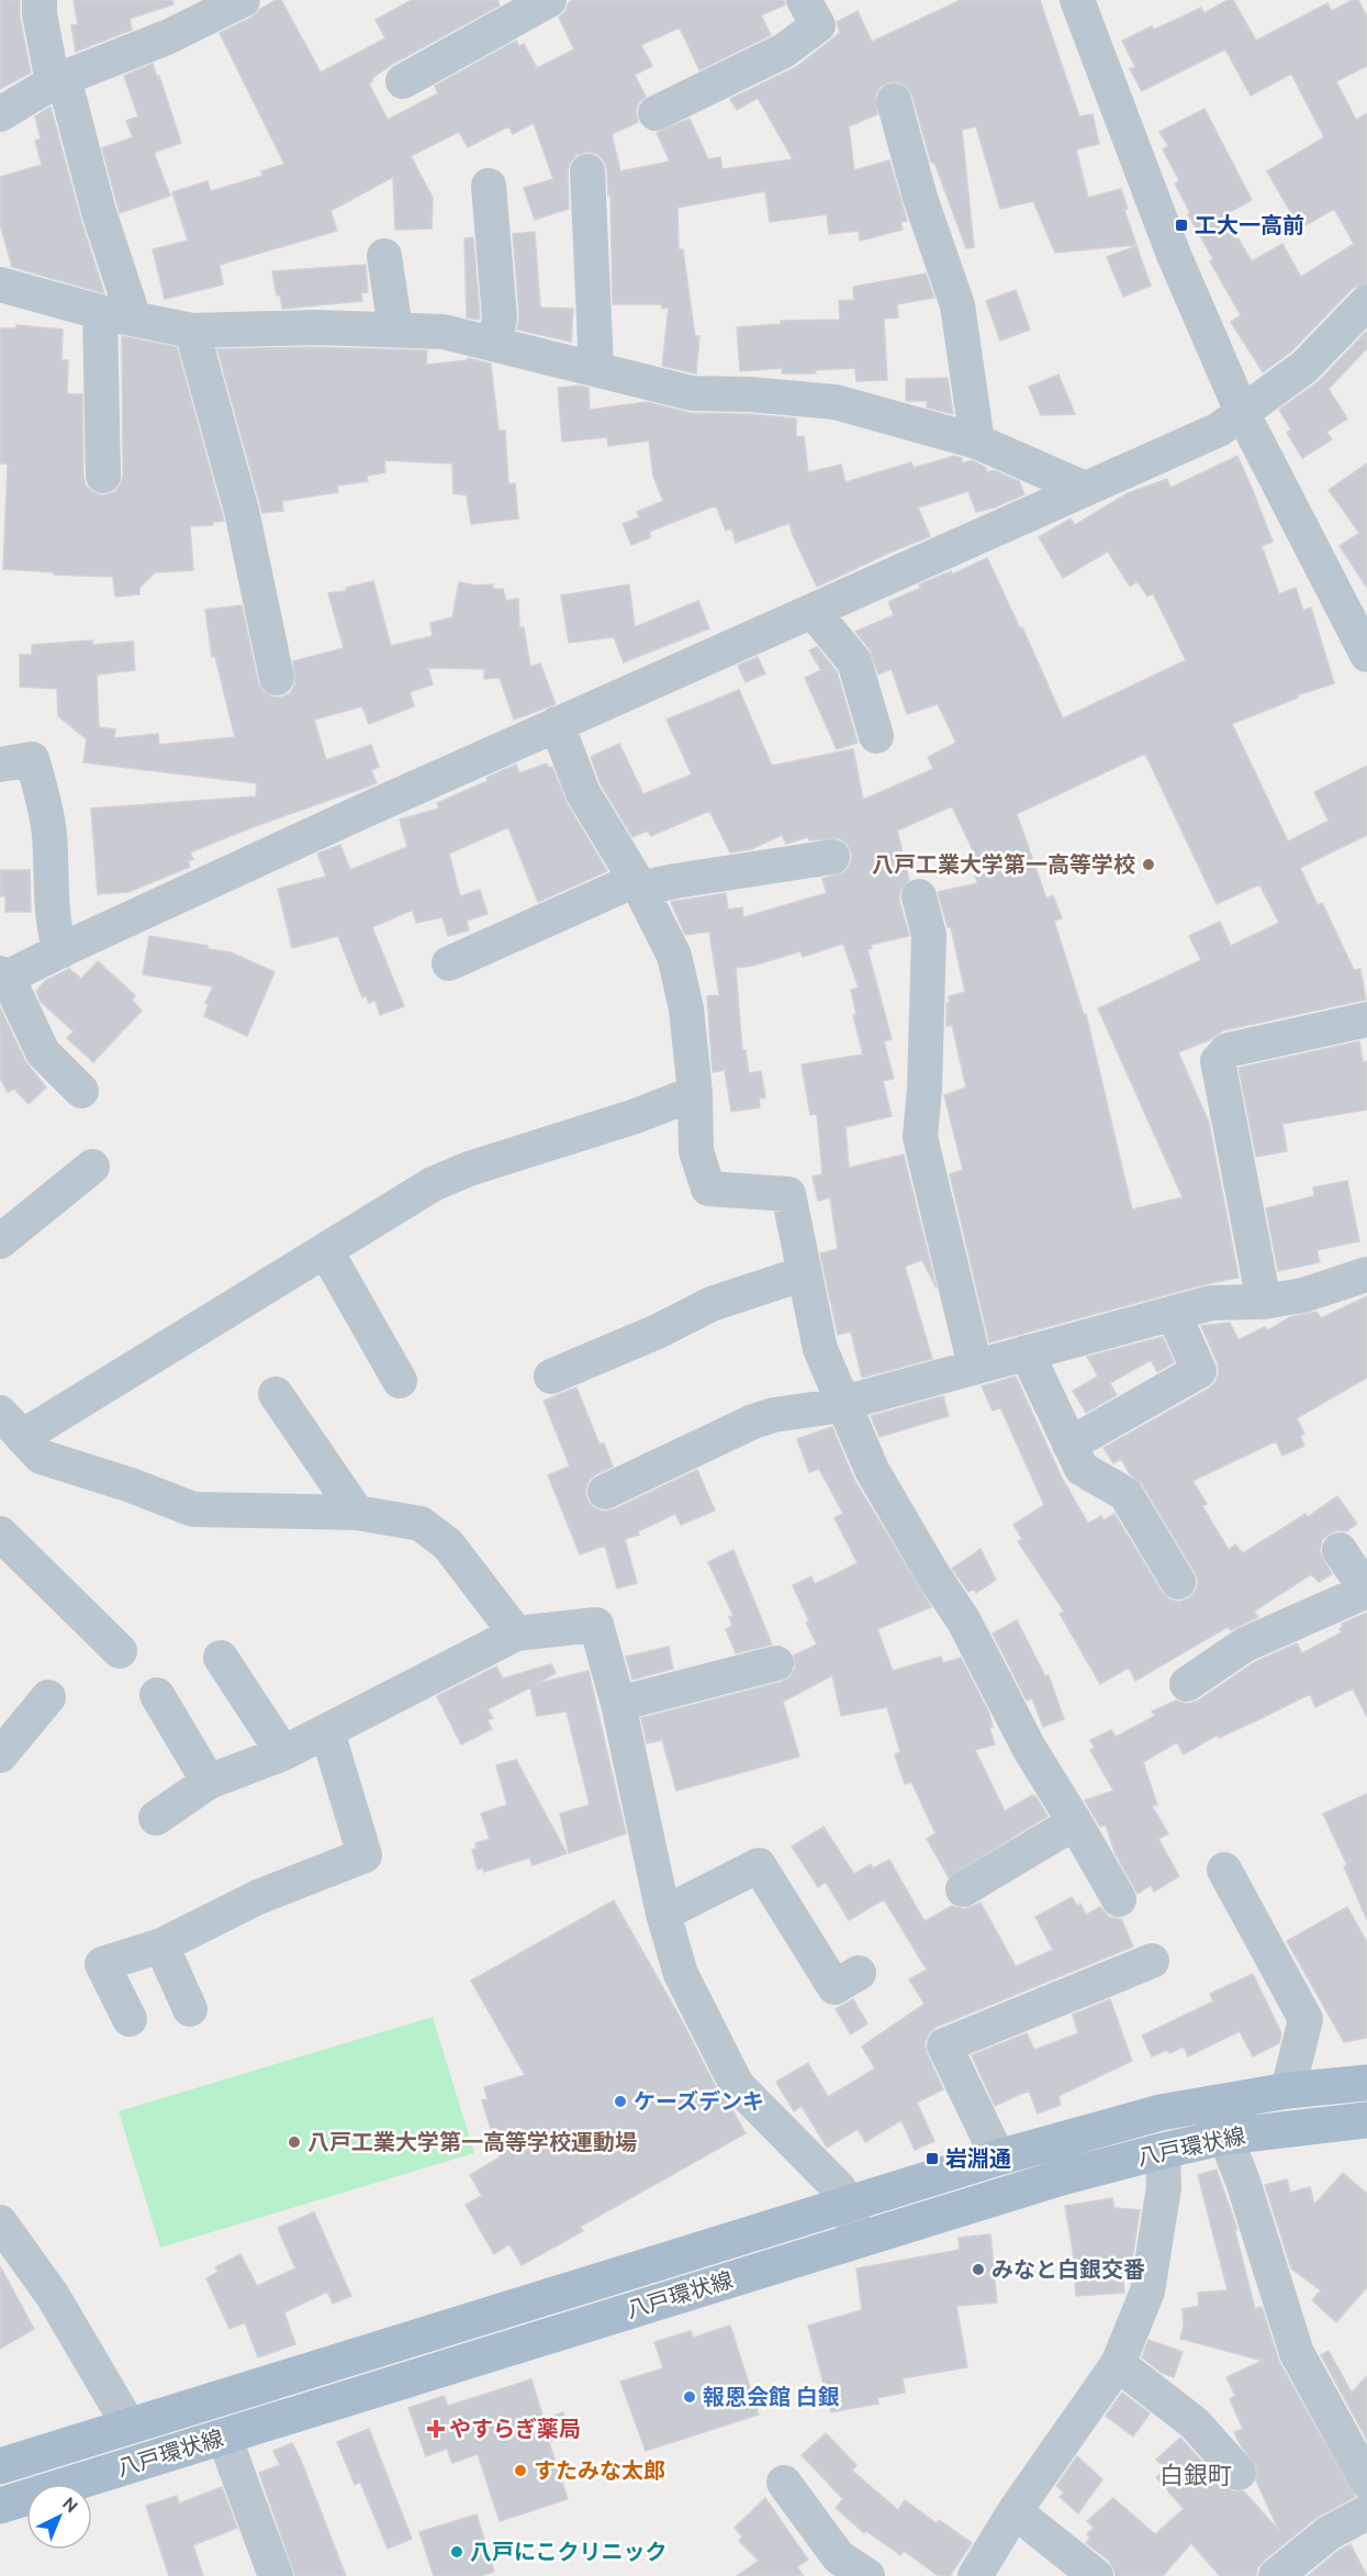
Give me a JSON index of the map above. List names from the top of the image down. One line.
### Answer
{"streets":{"main road":["八戸環状線"]},"districts":["白銀町"],"places":{"transit":["工大一高前","岩淵通"],"other":["八戸工業大学第一高等学校","ケーズデンキ","八戸工業大学第一高等学校運動場","みなと白銀交番","報恩会館 白銀","すたみな太郎","八戸にこクリニック"],"health":["やすらぎ薬局"]},"north":"top right"}
